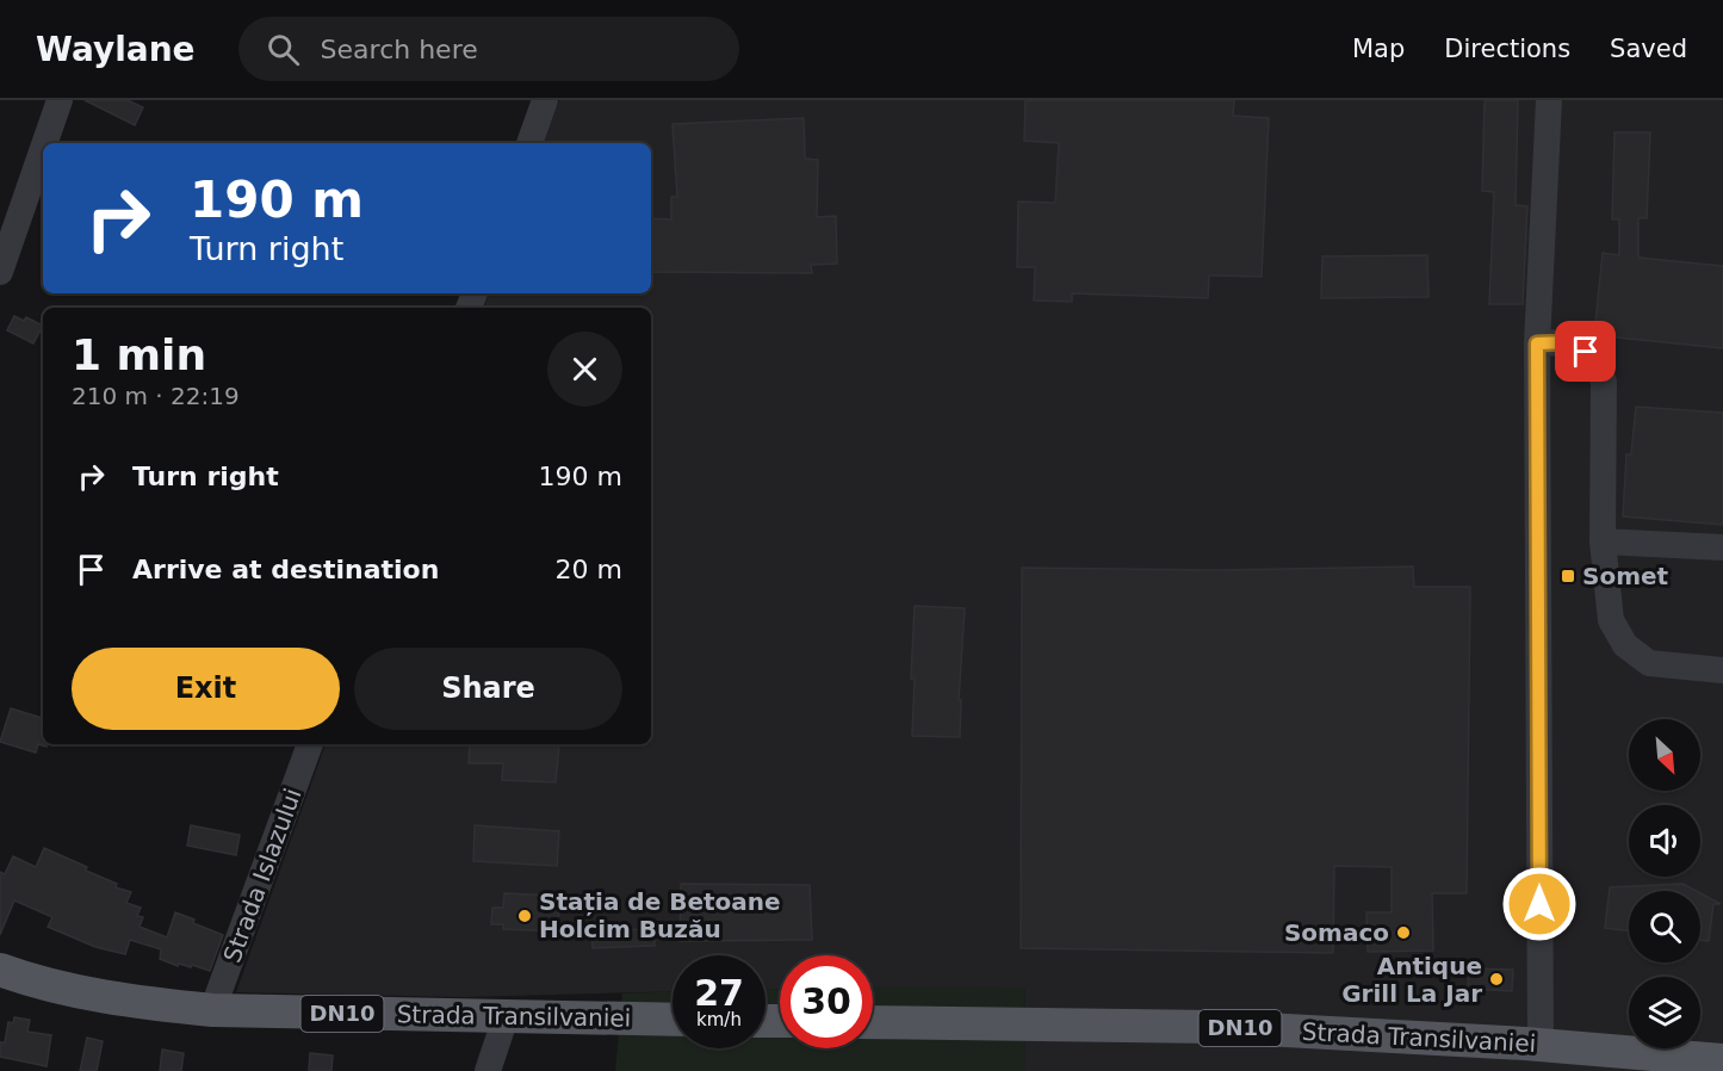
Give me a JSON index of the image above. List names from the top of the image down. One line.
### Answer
{"streets":{"main road":["DN10","Strada Transilvaniei"],"street":["Strada Islazului"]},"crossings":[["Strada Islazului","Strada Transilvaniei"]],"places":{"transit":["Somet"],"other":["Stația de Betoane Holcim Buzău","Somaco","Antique Grill La Jar"]},"north":"bottom right","page":{"header":"Waylane","search":"Search here","nav":["Map","Directions","Saved"],"turn":["190 m","Turn right"],"heading":["1 min","210 m · 22:19"],"list":[{"name":"Turn right","value":"190 m"},{"name":"Arrive at destination","value":"20 m"}],"buttons":["Exit","Share"],"speed":"27 km/h","limit":"30"}}
